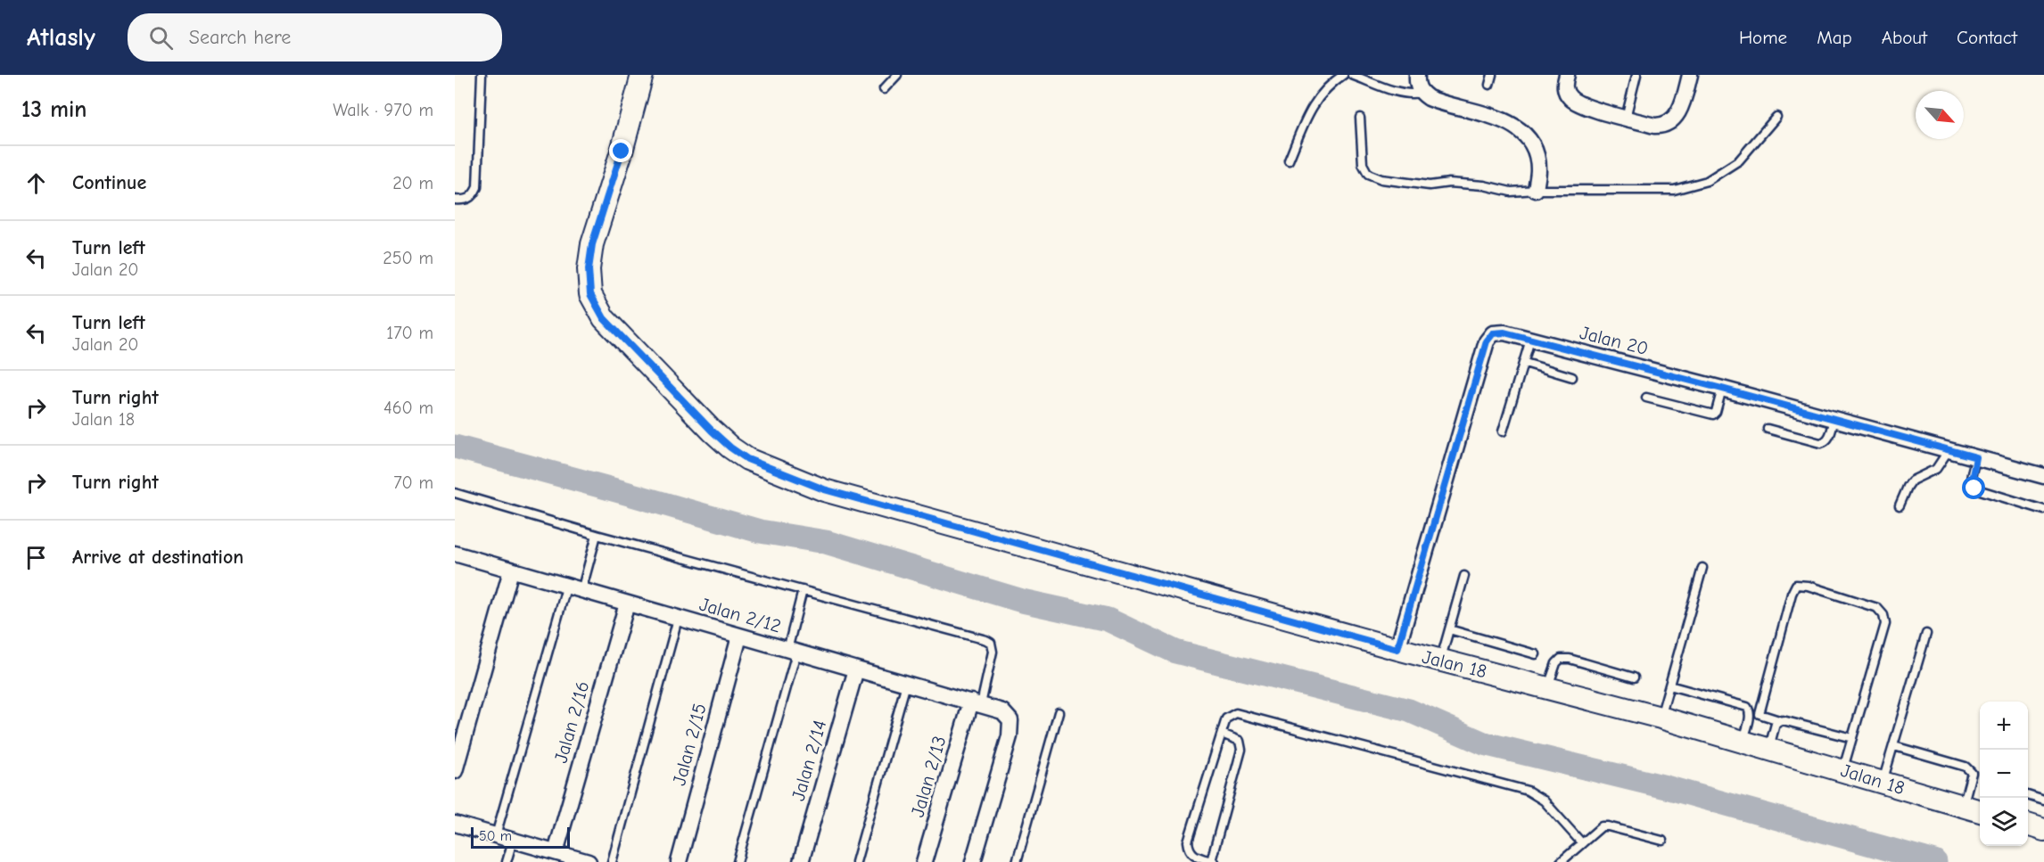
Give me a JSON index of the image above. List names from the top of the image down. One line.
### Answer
{"streets":{"street":["Jalan 20","Jalan 2/12","Jalan 18","Jalan 2/16","Jalan 2/15","Jalan 2/14","Jalan 2/13"]},"crossings":[["Jalan 20","Jalan 18"],["Jalan 2/12","Jalan 2/16"],["Jalan 2/12","Jalan 2/15"],["Jalan 2/12","Jalan 2/14"],["Jalan 2/12","Jalan 2/13"]],"scale_bar":"50 m","north":"bottom right","page":{"header":"Atlasly","search":"Search here","nav":["Home","Map","About","Contact"],"heading":["13 min","Walk · 970 m"],"list":[["Continue","20 m"],["Turn left","Jalan 20","250 m"],["Turn left","Jalan 20","170 m"],["Turn right","Jalan 18","460 m"],["Turn right","70 m"],"Arrive at destination"],"map_buttons":["+","−"],"scale":"50 m"}}
